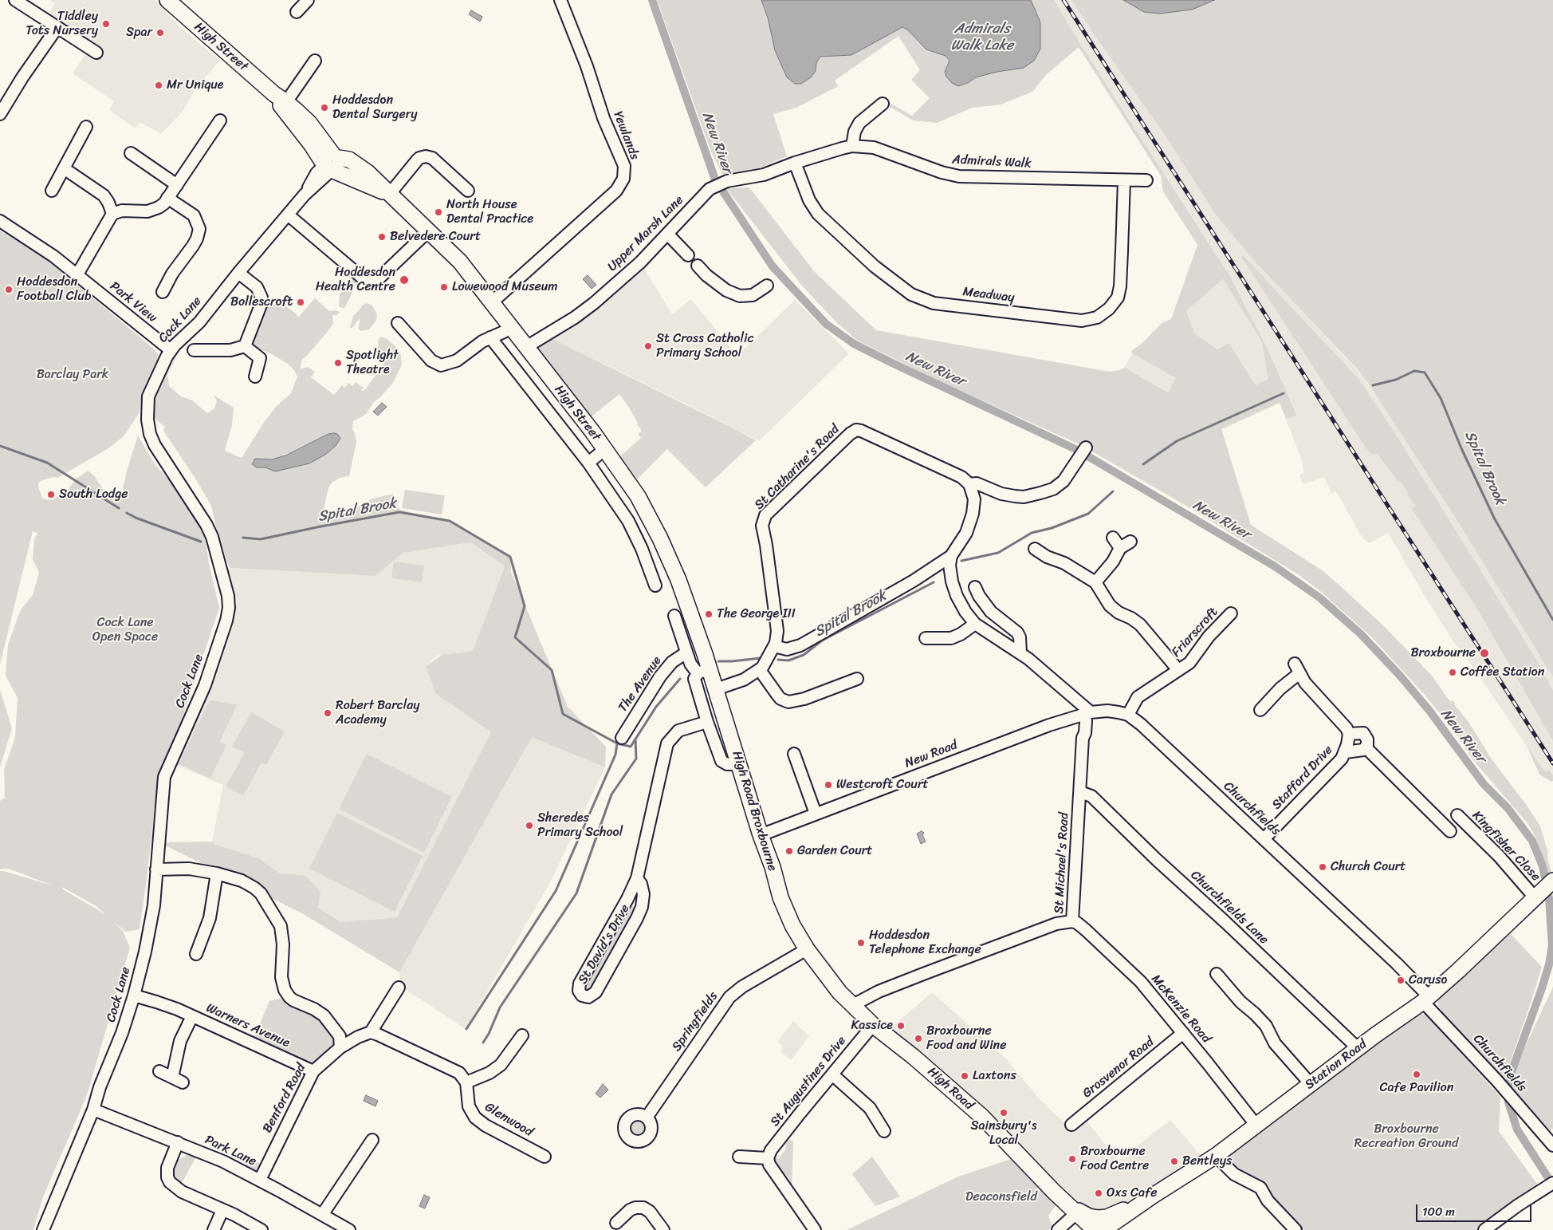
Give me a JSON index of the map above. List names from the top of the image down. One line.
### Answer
{"streets":{"main road":["High Street","High Road Broxbourne","Station Road","High Road"],"street":["Yewlands","Admirals Walk","Upper Marsh Lane","Meadway","Park View","Cock Lane","St Catharine's Road","Friarscroft","The Avenue","New Road","Stafford Drive","Churchfields","Kingfisher Close","St Michael's Road","Churchfields Lane","St David's Drive","McKenzie Road","Springfields","Warners Avenue","Grosvenor Road","St Augustines Drive","Benford Road","Glenwood","Park Lane"]},"crossings":[["High Street","Yewlands"],["High Street","Upper Marsh Lane"],["High Street","Cock Lane"],["High Street","High Road Broxbourne"],["Admirals Walk","Upper Marsh Lane"],["Admirals Walk","Meadway"],["Upper Marsh Lane","Meadway"],["Park View","Cock Lane"],["Cock Lane","Warners Avenue"],["Cock Lane","Park Lane"],["St Catharine's Road","High Road Broxbourne"],["Friarscroft","Churchfields"],["New Road","Churchfields"],["New Road","High Road Broxbourne"],["New Road","St Michael's Road"],["Stafford Drive","Churchfields"],["Churchfields","St Michael's Road"],["Churchfields","Station Road"],["High Road Broxbourne","Springfields"],["High Road Broxbourne","High Road"],["Kingfisher Close","Station Road"],["St Michael's Road","Churchfields Lane"],["St Michael's Road","McKenzie Road"],["St Michael's Road","High Road"],["Churchfields Lane","Station Road"],["McKenzie Road","Station Road"],["McKenzie Road","Grosvenor Road"],["Springfields","High Road"],["Warners Avenue","Benford Road"],["Station Road","High Road"],["St Augustines Drive","High Road"],["Benford Road","Park Lane"]],"water":["Admirals Walk Lake","New River","Spital Brook"],"parks":["Barclay Park","Cock Lane Open Space","Broxbourne Recreation Ground","Deaconsfield"],"places":["Tiddley Tots Nursery","Spar","Mr Unique","Hoddesdon Dental Surgery","North House Dental Practice","Belvedere Court","Hoddesdon Health Centre","Lowewood Museum","Hoddesdon Football Club","Bollescroft","St Cross Catholic Primary School","Spotlight Theatre","South Lodge","The George III","Broxbourne","Coffee Station","Robert Barclay Academy","Westcroft Court","Sheredes Primary School","Garden Court","Church Court","Hoddesdon Telephone Exchange","Caruso","Kassice","Broxbourne Food and Wine","Cafe Pavilion","Laxtons","Sainsbury's Local","Broxbourne Food Centre","Bentleys","Oxs Cafe"],"scale_bar":"100 m"}
